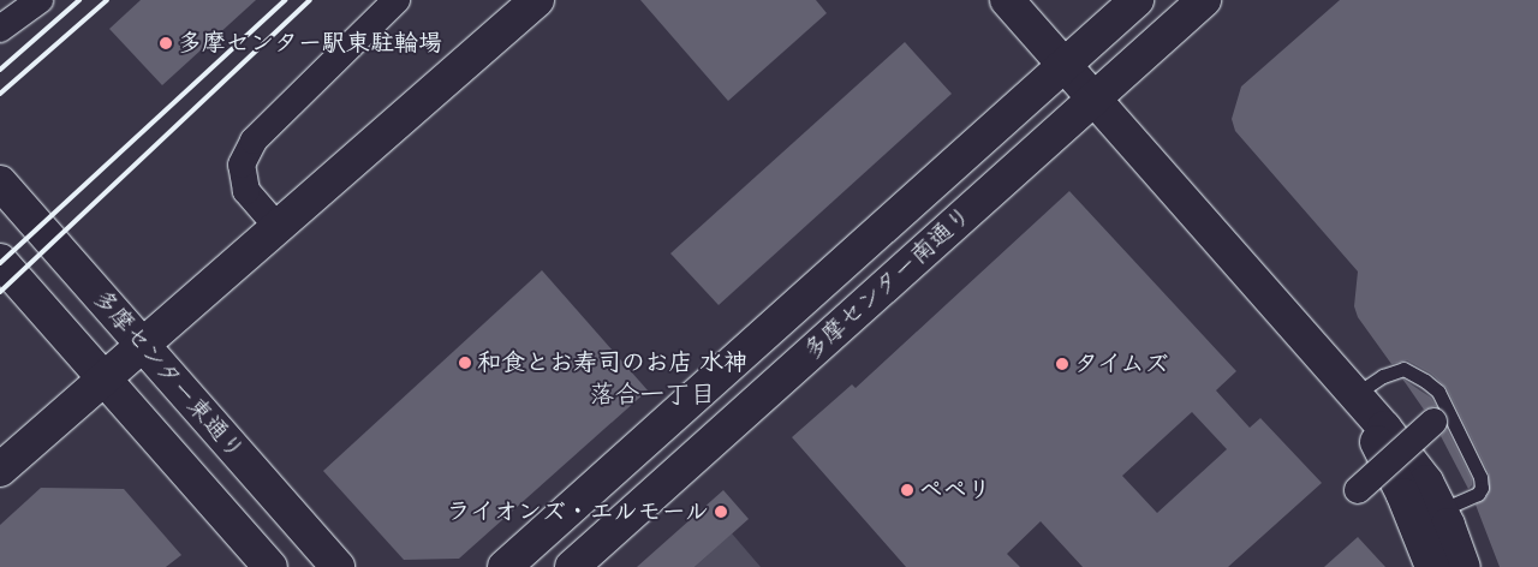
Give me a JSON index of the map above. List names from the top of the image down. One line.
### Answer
{"streets":{"street":["多摩センター南通り","多摩センター東通り"]},"districts":["落合一丁目"],"places":["多摩センター駅東駐輪場","和食とお寿司のお店 水神","タイムズ","ペペリ","ライオンズ・エルモール"]}
